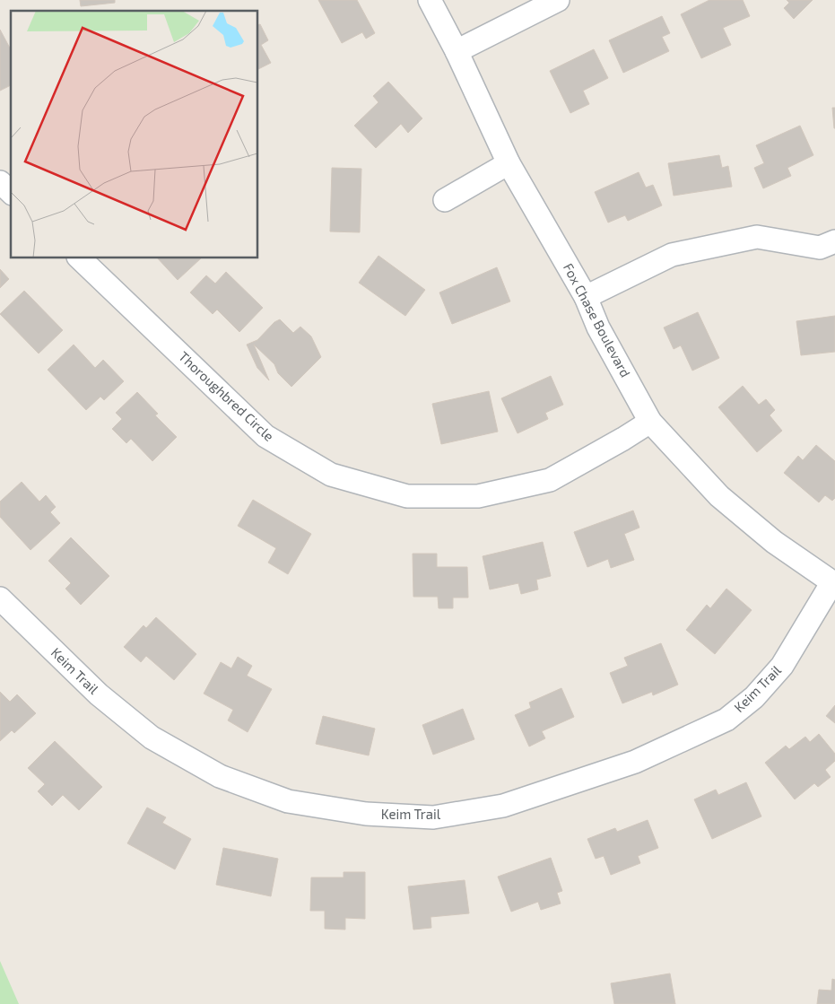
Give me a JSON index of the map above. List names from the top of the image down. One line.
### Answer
{"streets":{"street":["Fox Chase Boulevard","Thoroughbred Circle","Keim Trail"]},"crossings":[["Fox Chase Boulevard","Thoroughbred Circle"],["Fox Chase Boulevard","Keim Trail"]]}
